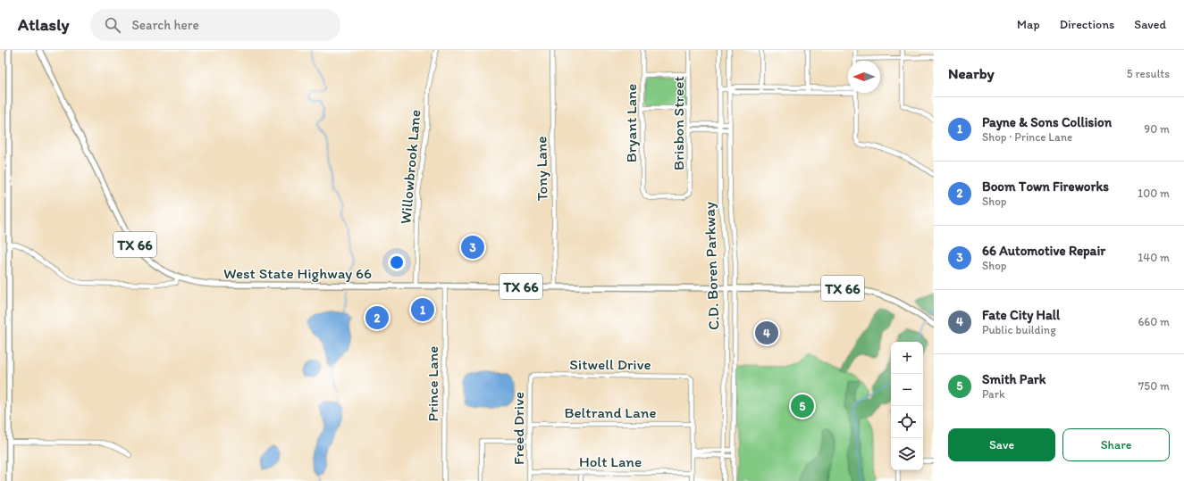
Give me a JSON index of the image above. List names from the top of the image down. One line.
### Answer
{"streets":{"main road":["TX 66","West State Highway 66"],"street":["Bryant Lane","Brisbon Street","Willowbrook Lane","Tony Lane","C.D. Boren Parkway","Sitwell Drive","Prince Lane","Beltrand Lane","Freed Drive","Holt Lane"]},"crossings":[["Bryant Lane","Brisbon Street"],["Willowbrook Lane","West State Highway 66"],["Tony Lane","West State Highway 66"],["TX 66","C.D. Boren Parkway"],["TX 66","West State Highway 66"],["C.D. Boren Parkway","West State Highway 66"],["West State Highway 66","Prince Lane"],["Sitwell Drive","Beltrand Lane"],["Sitwell Drive","Freed Drive"],["Beltrand Lane","Freed Drive"],["Freed Drive","Holt Lane"]],"north":"left","page":{"header":"Atlasly","search":"Search here","nav":["Map","Directions","Saved"],"heading":["Nearby","5 results"],"list":[{"mark":"1","name":"Payne & Sons Collision","note":"Shop · Prince Lane","value":"90 m"},{"mark":"2","name":"Boom Town Fireworks","note":"Shop","value":"100 m"},{"mark":"3","name":"66 Automotive Repair","note":"Shop","value":"140 m"},{"mark":"4","name":"Fate City Hall","note":"Public building","value":"660 m"},{"mark":"5","name":"Smith Park","note":"Park","value":"750 m"}],"pins":["3","1","2","4","5"],"map_buttons":["+","−"],"buttons":["Save","Share"]}}
